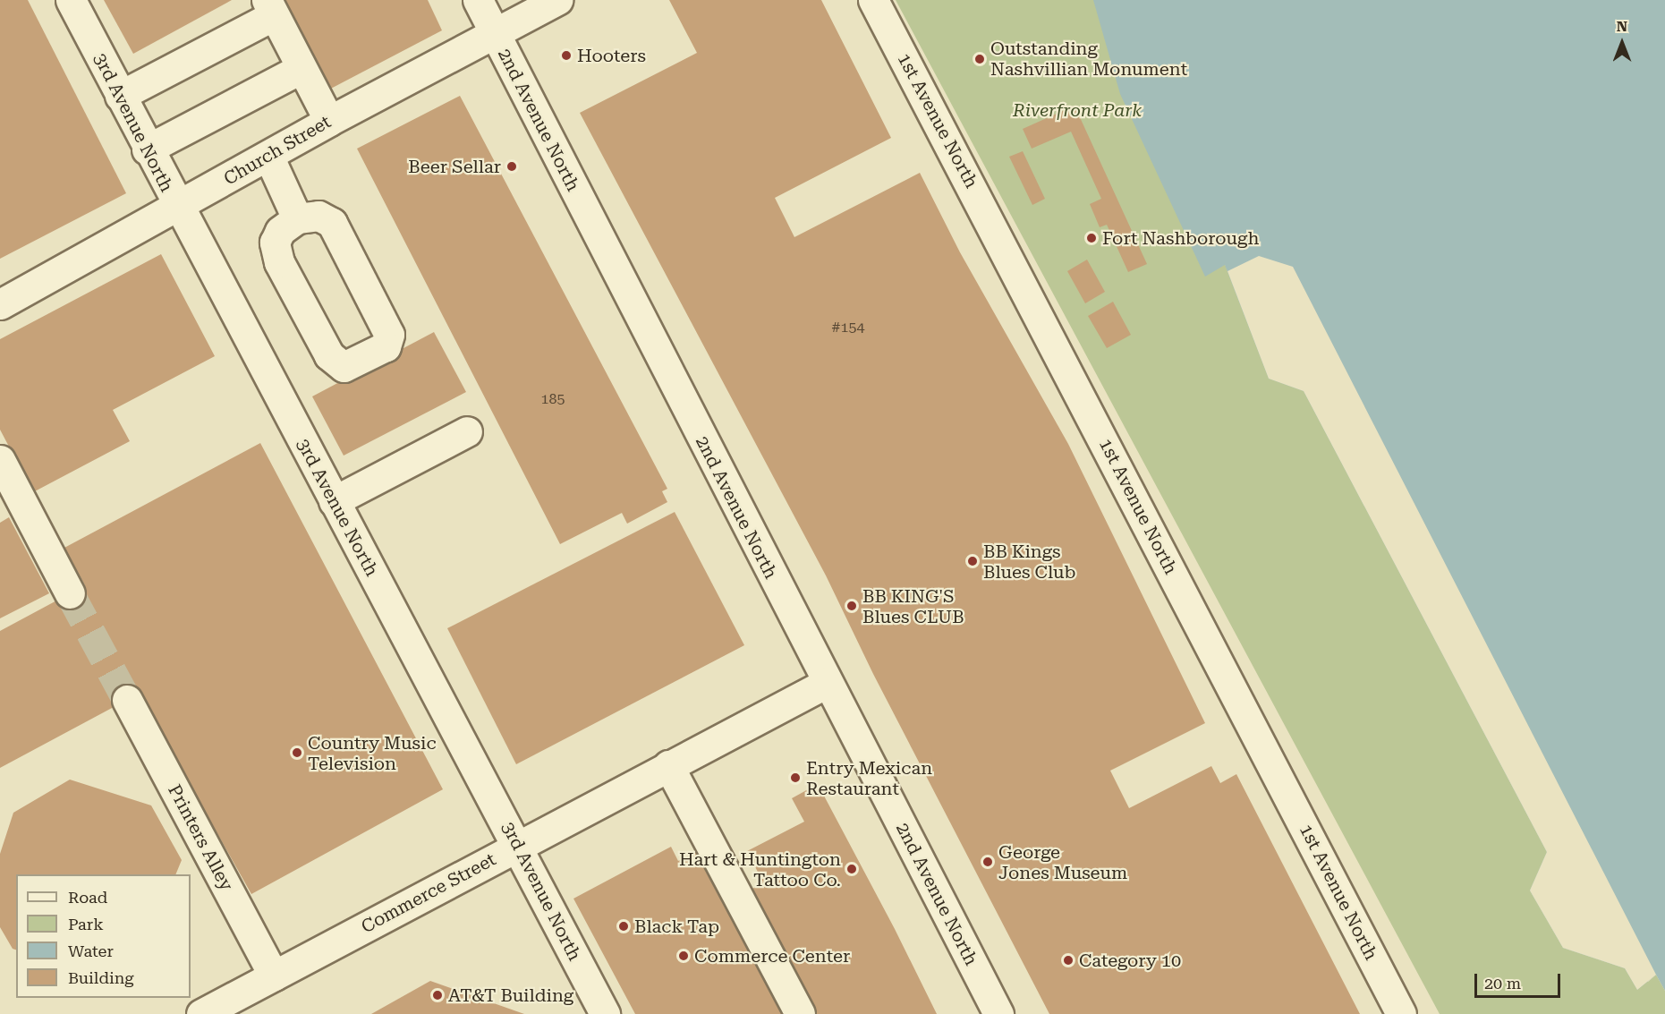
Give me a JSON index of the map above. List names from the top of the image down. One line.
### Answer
{"streets":{"street":["2nd Avenue North","1st Avenue North","3rd Avenue North","Church Street","Printers Alley","Commerce Street"]},"crossings":[["2nd Avenue North","Church Street"],["2nd Avenue North","Commerce Street"],["3rd Avenue North","Church Street"],["3rd Avenue North","Commerce Street"],["Printers Alley","Commerce Street"]],"parks":["Riverfront Park"],"places":["Hooters","Outstanding Nashvillian Monument","Beer Sellar","Fort Nashborough","BB Kings Blues Club","BB KING'S Blues CLUB","Country Music Television","Entry Mexican Restaurant","George Jones Museum","Hart & Huntington Tattoo Co.","Black Tap","Commerce Center","Category 10","AT&T Building"],"house_numbers":["#154","185"],"legend":["Road","Park","Water","Building"],"scale_bar":"20 m","north":"top"}
